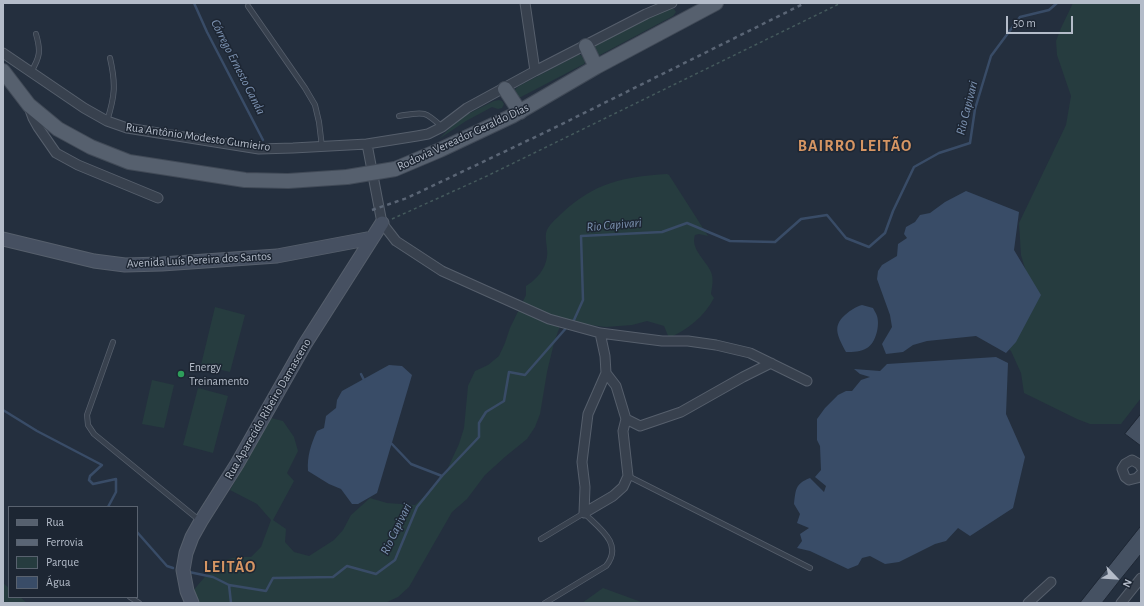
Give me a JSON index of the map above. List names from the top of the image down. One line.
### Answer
{"streets":{"main road":["Rodovia Vereador Geraldo Dias"],"street":["Rua Antônio Modesto Gumieiro","Avenida Luís Pereira dos Santos","Rua Aparecido Ribeiro Damasceno"]},"crossings":[["Avenida Luís Pereira dos Santos","Rua Aparecido Ribeiro Damasceno"]],"districts":["BAIRRO LEITÃO","LEITÃO"],"water":["Córrego Ernesto Ganda","Rio Capivari"],"places":["Energy Treinamento"],"legend":["Rua","Ferrovia","Parque","Água"],"scale_bar":"50 m","north":"bottom right"}
